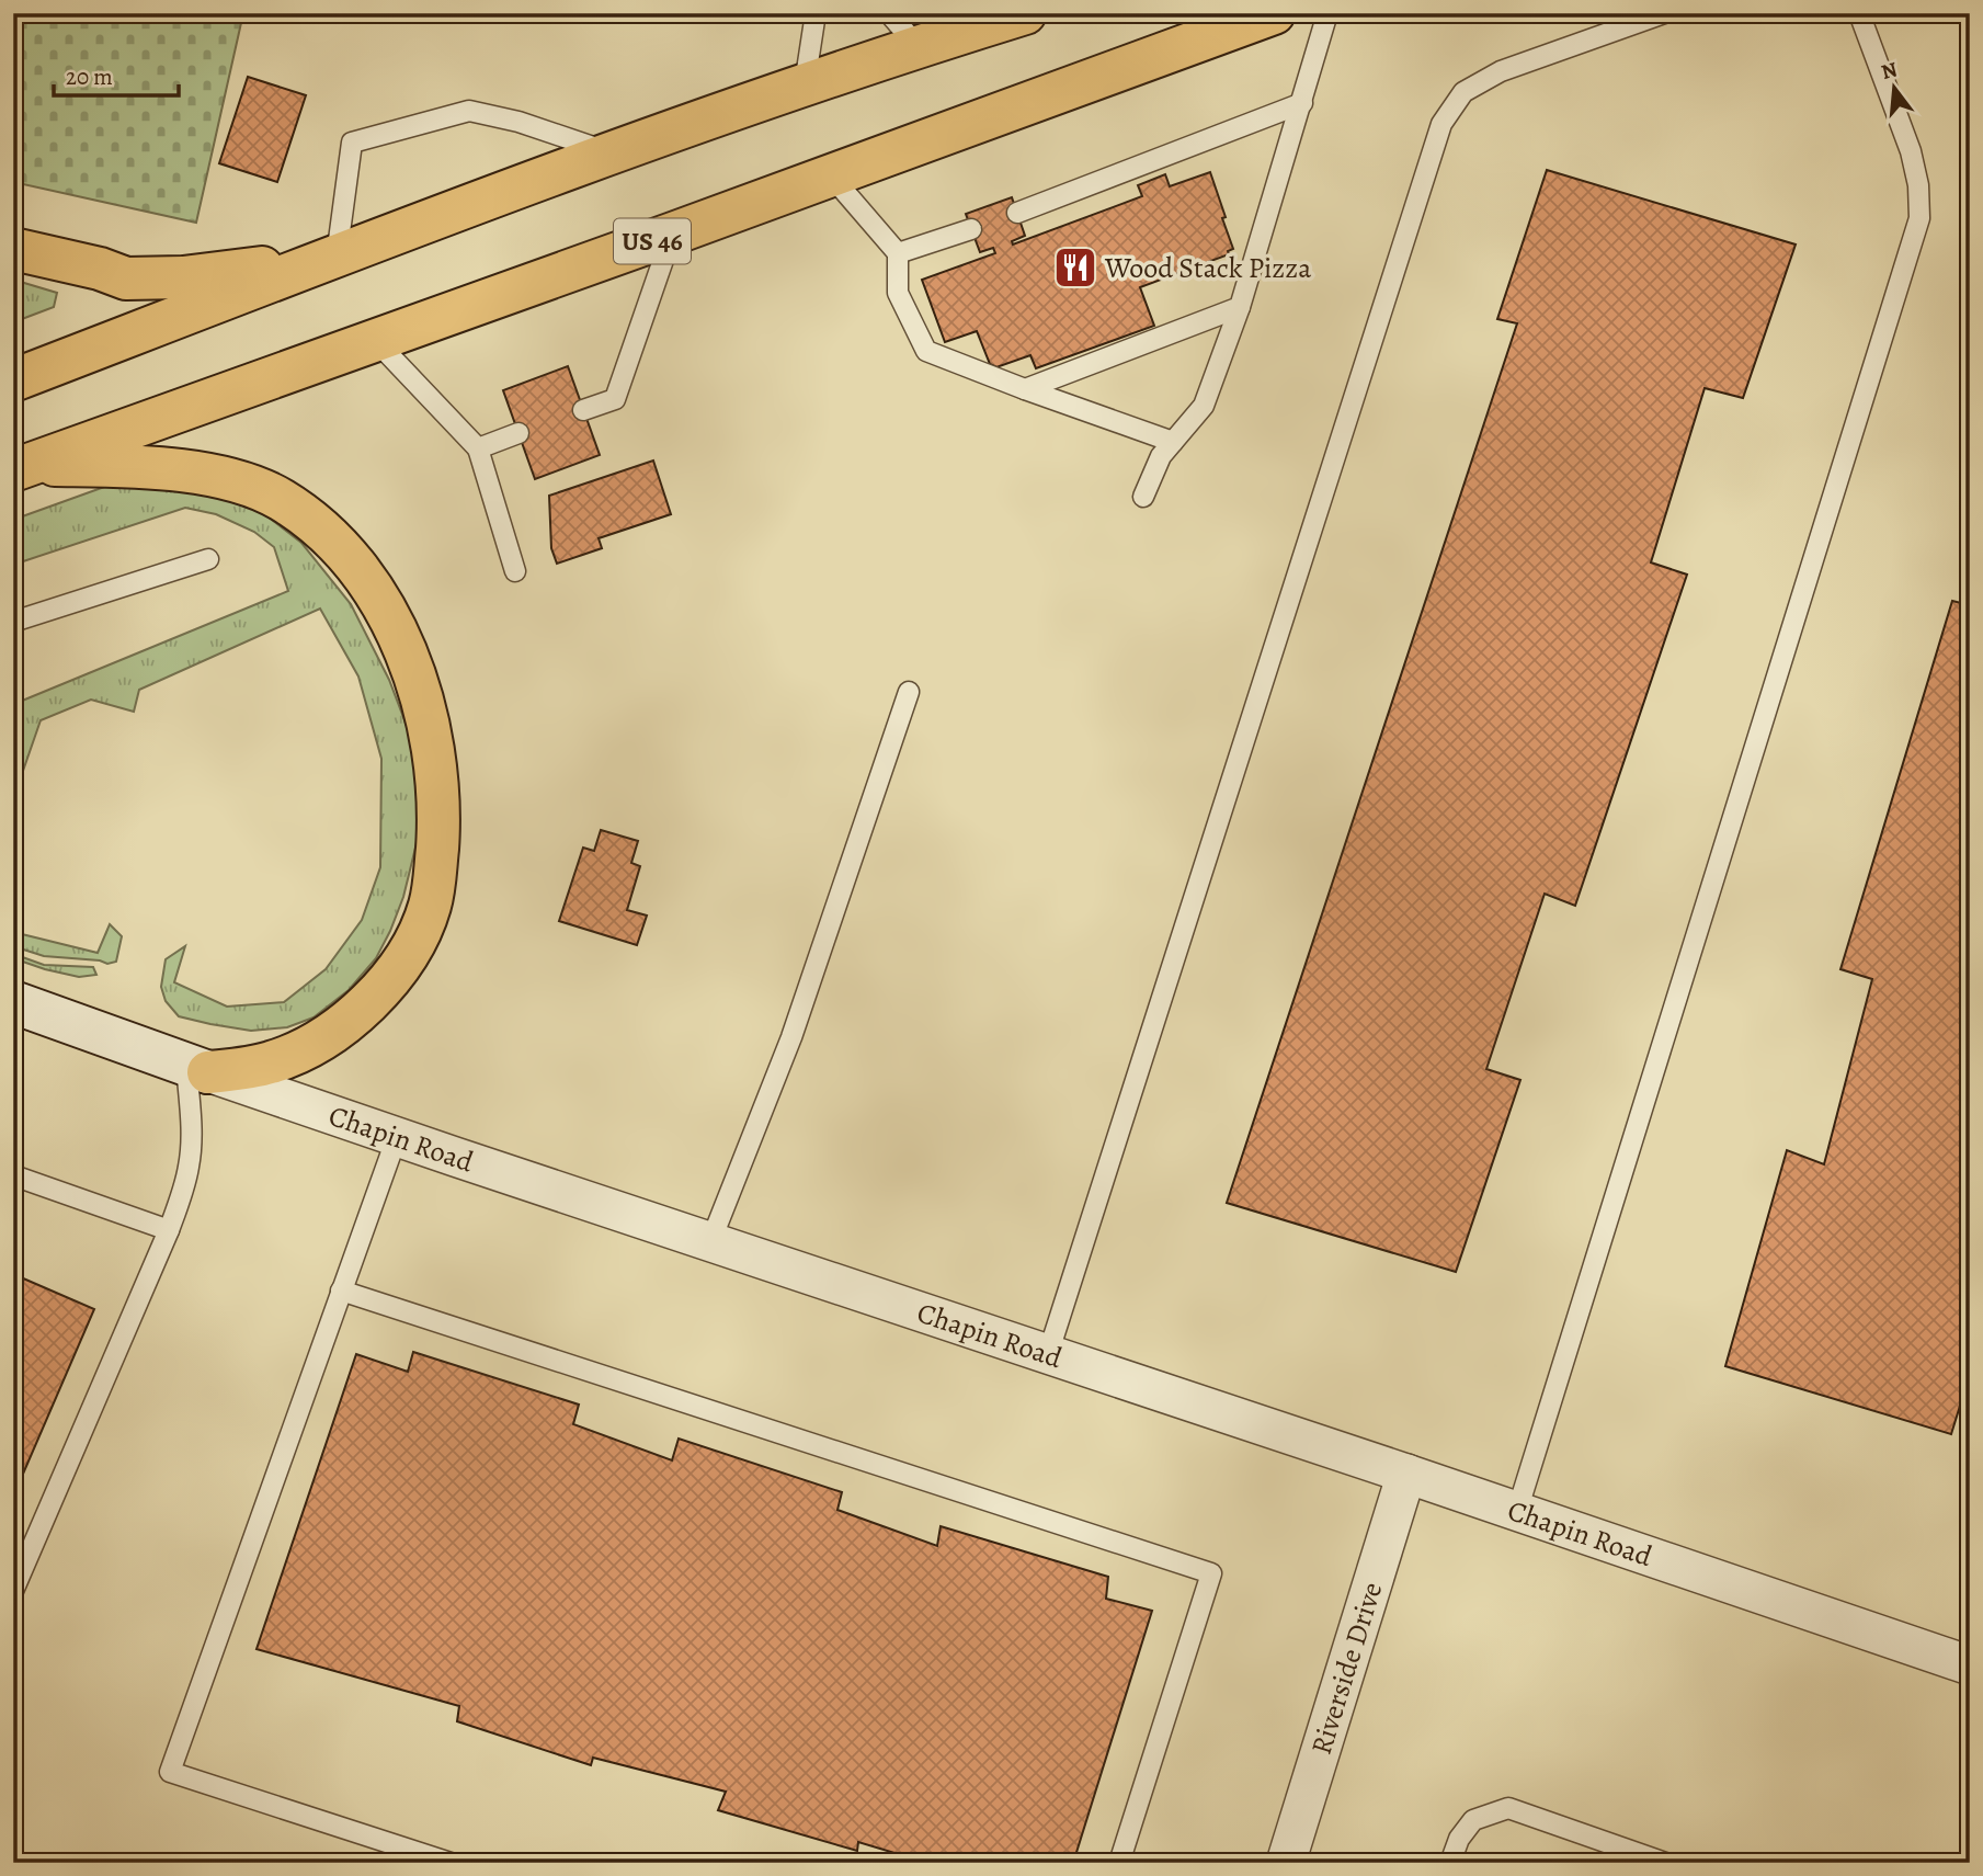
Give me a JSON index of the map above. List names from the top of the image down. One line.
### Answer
{"streets":{"highway":["US 46"],"main road":["Chapin Road"],"street":["Riverside Drive"]},"crossings":[["Chapin Road","Riverside Drive"]],"places":{"restaurant":["Wood Stack Pizza"]},"scale_bar":"20 m","north":"top"}
